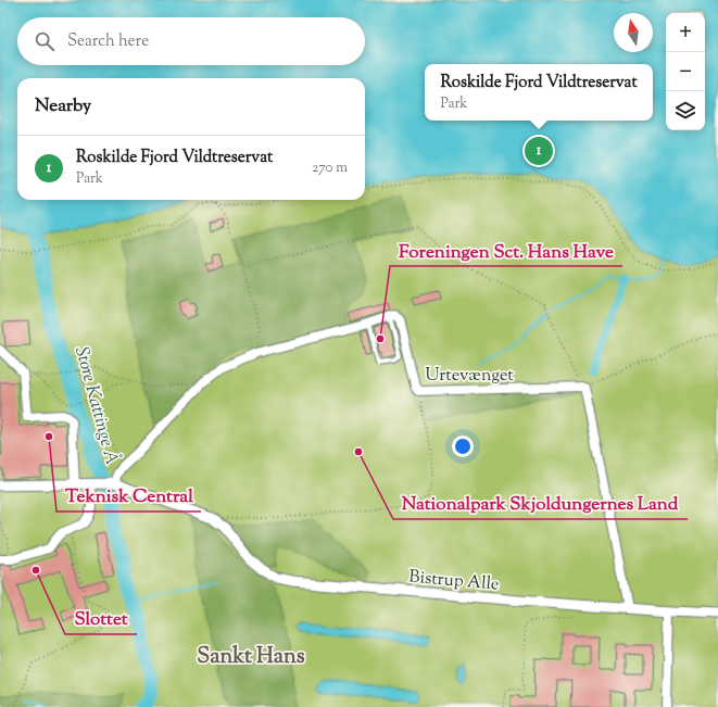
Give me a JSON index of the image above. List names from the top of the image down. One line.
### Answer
{"streets":{"street":["Urtevænget","Bistrup Alle"]},"districts":["Sankt Hans"],"water":["Store Kattinge Å"],"places":["Foreningen Sct. Hans Have","Teknisk Central","Nationalpark Skjoldungernes Land","Slottet"],"north":"top","page":{"map_buttons":["+","−"],"search":"Search here","popup":["Roskilde Fjord Vildtreservat","Park"],"heading":"Nearby","pins":"1","list":[{"mark":"1","name":"Roskilde Fjord Vildtreservat","note":"Park","value":"270 m"}]}}
